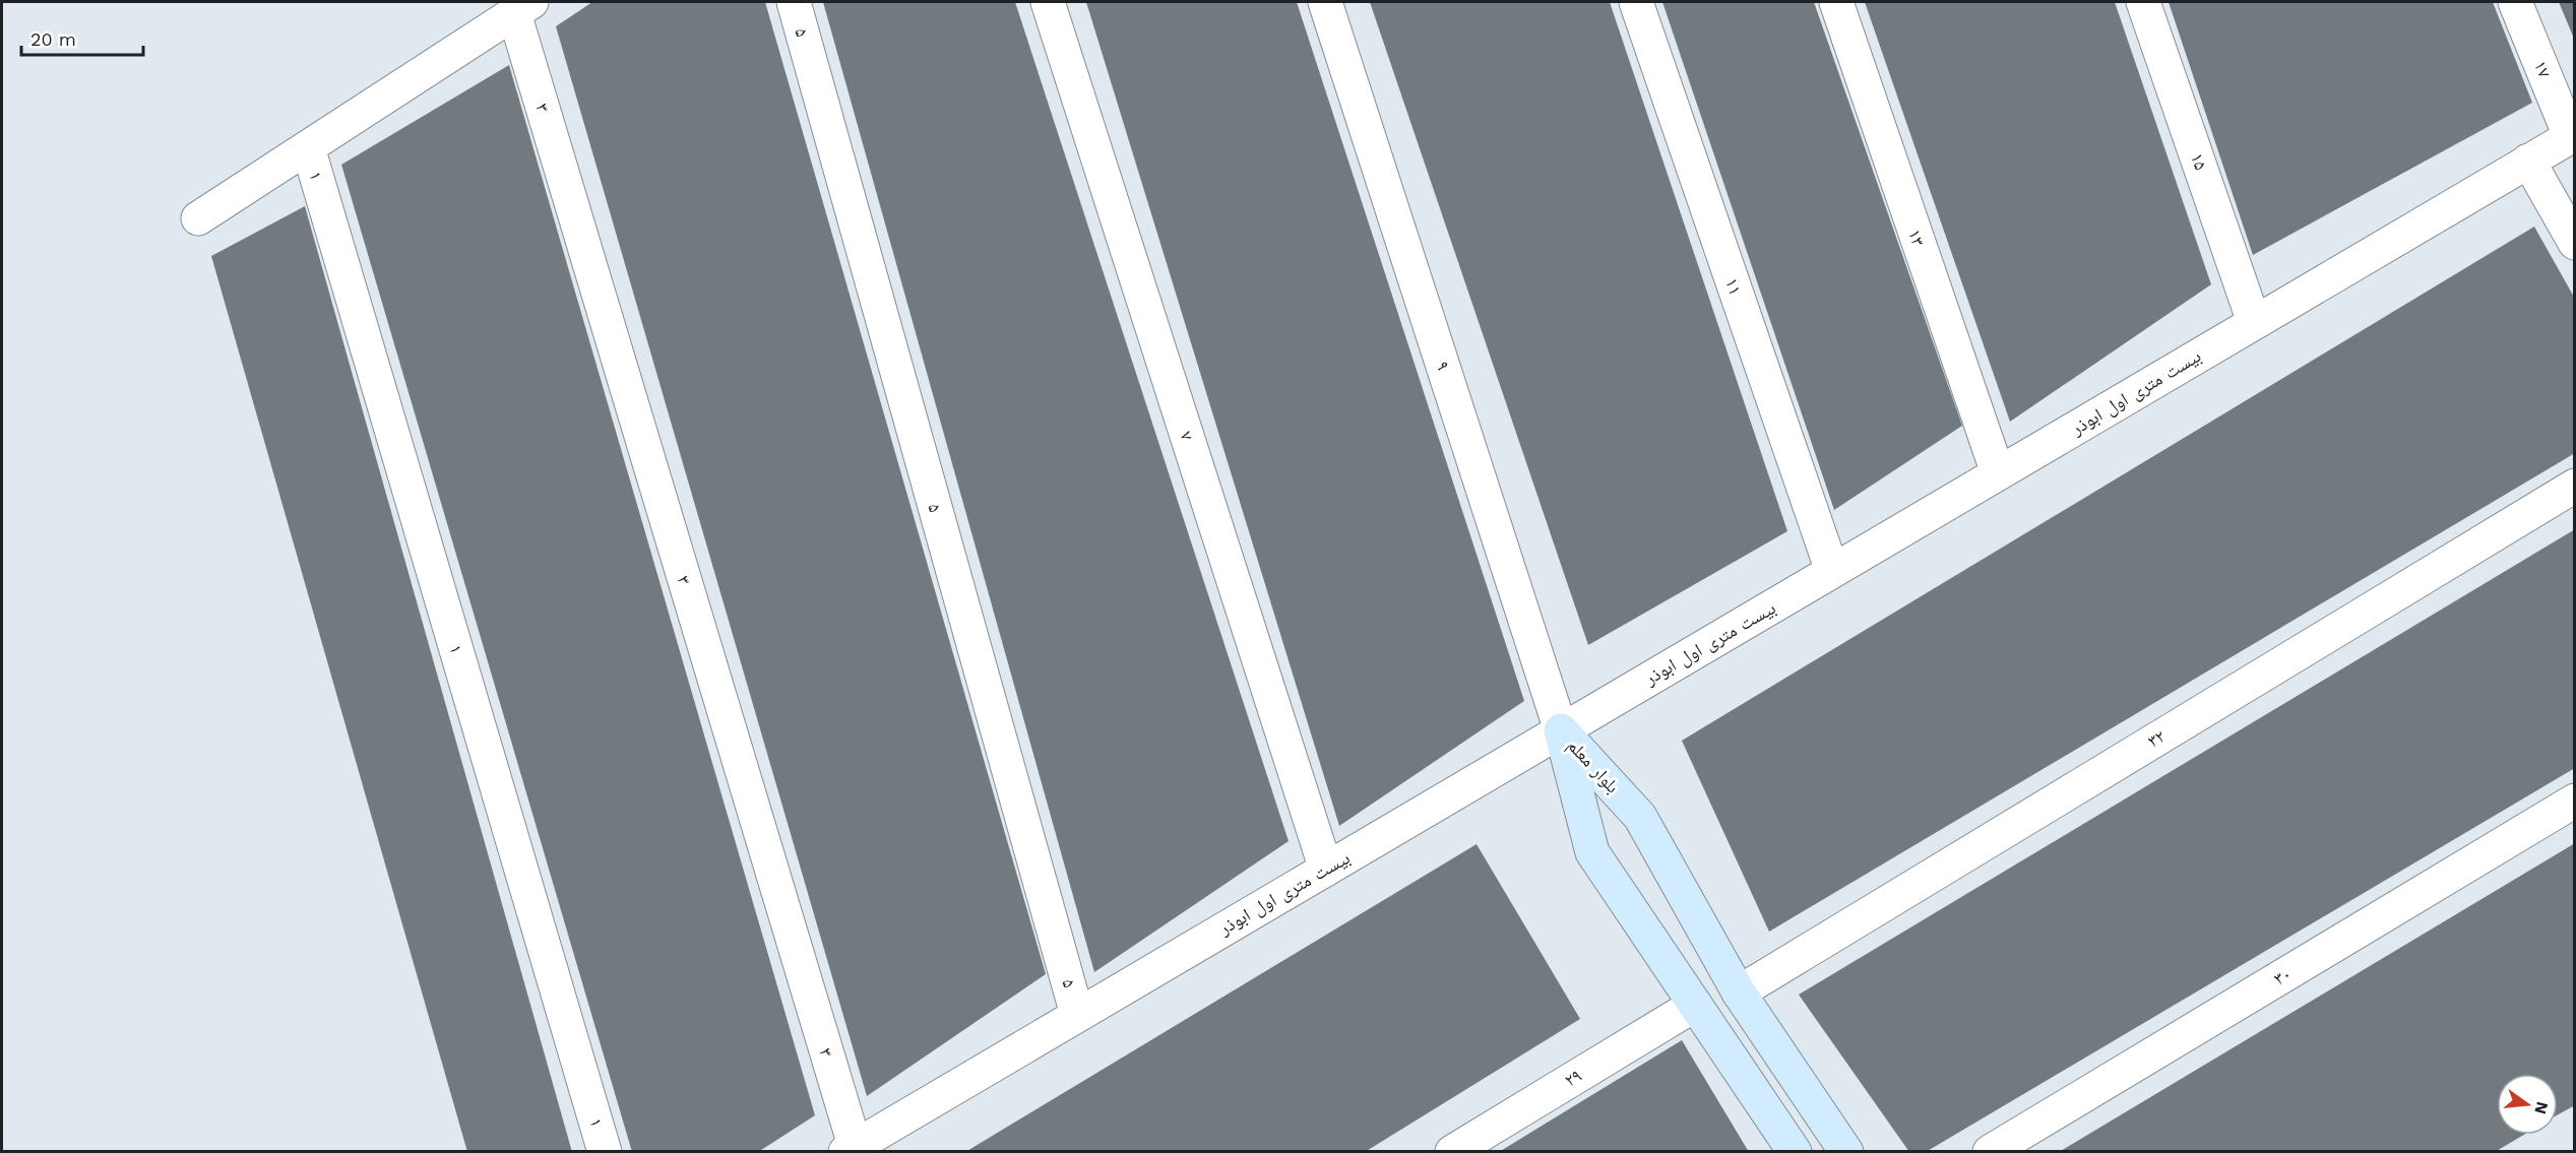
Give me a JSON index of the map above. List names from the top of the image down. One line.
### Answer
{"streets":{"street":["۵","۱۷","۳","۱۵","۱","۱۳","۱۱","۹","بیست متری اول ابوذر","۷","۳۲","بلوار معلم","۳۰","۲۹"]},"crossings":[["۵","بیست متری اول ابوذر"],["۱۷","بیست متری اول ابوذر"],["۳","بیست متری اول ابوذر"],["۱۵","بیست متری اول ابوذر"],["۱۳","بیست متری اول ابوذر"],["۱۱","بیست متری اول ابوذر"],["۹","بیست متری اول ابوذر"],["۹","بلوار معلم"],["بیست متری اول ابوذر","۷"],["بیست متری اول ابوذر","بلوار معلم"],["۳۲","بلوار معلم"],["بلوار معلم","۲۹"]],"scale_bar":"20 m","north":"right"}
